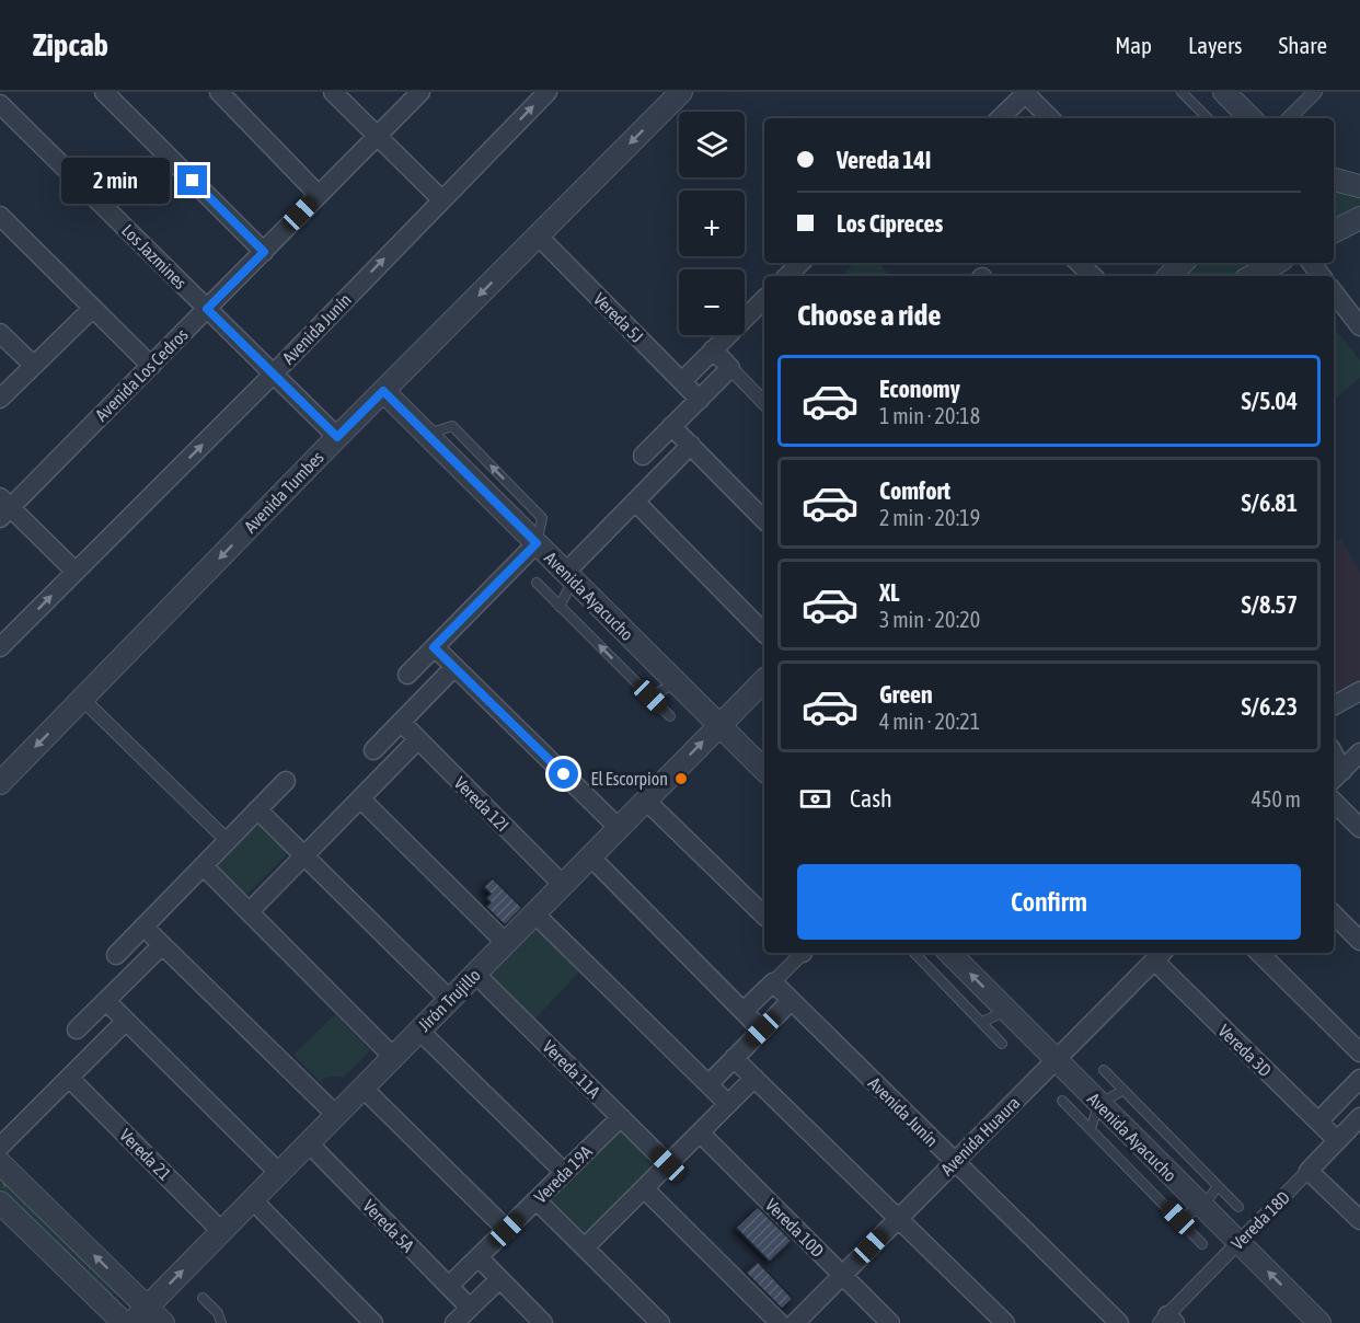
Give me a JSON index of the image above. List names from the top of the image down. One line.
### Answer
{"streets":{"street":["Los Jazmines","Vereda 5J","Avenida Junín","Avenida Los Cedros","Avenida Tumbes","Avenida Ayacucho","Vereda 12I","Jirón Trujillo","Vereda 3D","Vereda 11A","Avenida Huaura","Vereda 21","Vereda 19A","Vereda 18D","Vereda 5A","Vereda 10D"]},"crossings":[["Los Jazmines","Avenida Junín"],["Los Jazmines","Avenida Los Cedros"],["Los Jazmines","Avenida Tumbes"],["Vereda 5J","Avenida Tumbes"],["Avenida Junín","Avenida Huaura"],["Avenida Tumbes","Avenida Ayacucho"],["Avenida Ayacucho","Jirón Trujillo"],["Avenida Ayacucho","Avenida Huaura"],["Avenida Ayacucho","Vereda 18D"],["Vereda 12I","Jirón Trujillo"],["Jirón Trujillo","Vereda 11A"],["Jirón Trujillo","Vereda 21"],["Jirón Trujillo","Vereda 5A"],["Vereda 3D","Avenida Huaura"],["Vereda 3D","Vereda 18D"],["Vereda 11A","Vereda 19A"],["Avenida Huaura","Vereda 10D"],["Vereda 19A","Vereda 5A"]],"one_way":["Avenida Junín","Avenida Tumbes","Avenida Ayacucho"],"places":["El Escorpion"],"page":{"header":"Zipcab","nav":["Map","Layers","Share"],"map_buttons":["+","−"],"banner":["Vereda 14I","Los Cipreces"],"bubble":"2 min","heading":"Choose a ride","list":[{"name":"Economy","note":"1 min · 20:18","value":"S/5.04"},{"name":"Comfort","note":"2 min · 20:19","value":"S/6.81"},{"name":"XL","note":"3 min · 20:20","value":"S/8.57"},{"name":"Green","note":"4 min · 20:21","value":"S/6.23"}],"pay":["Cash","450 m"],"buttons":"Confirm"}}
